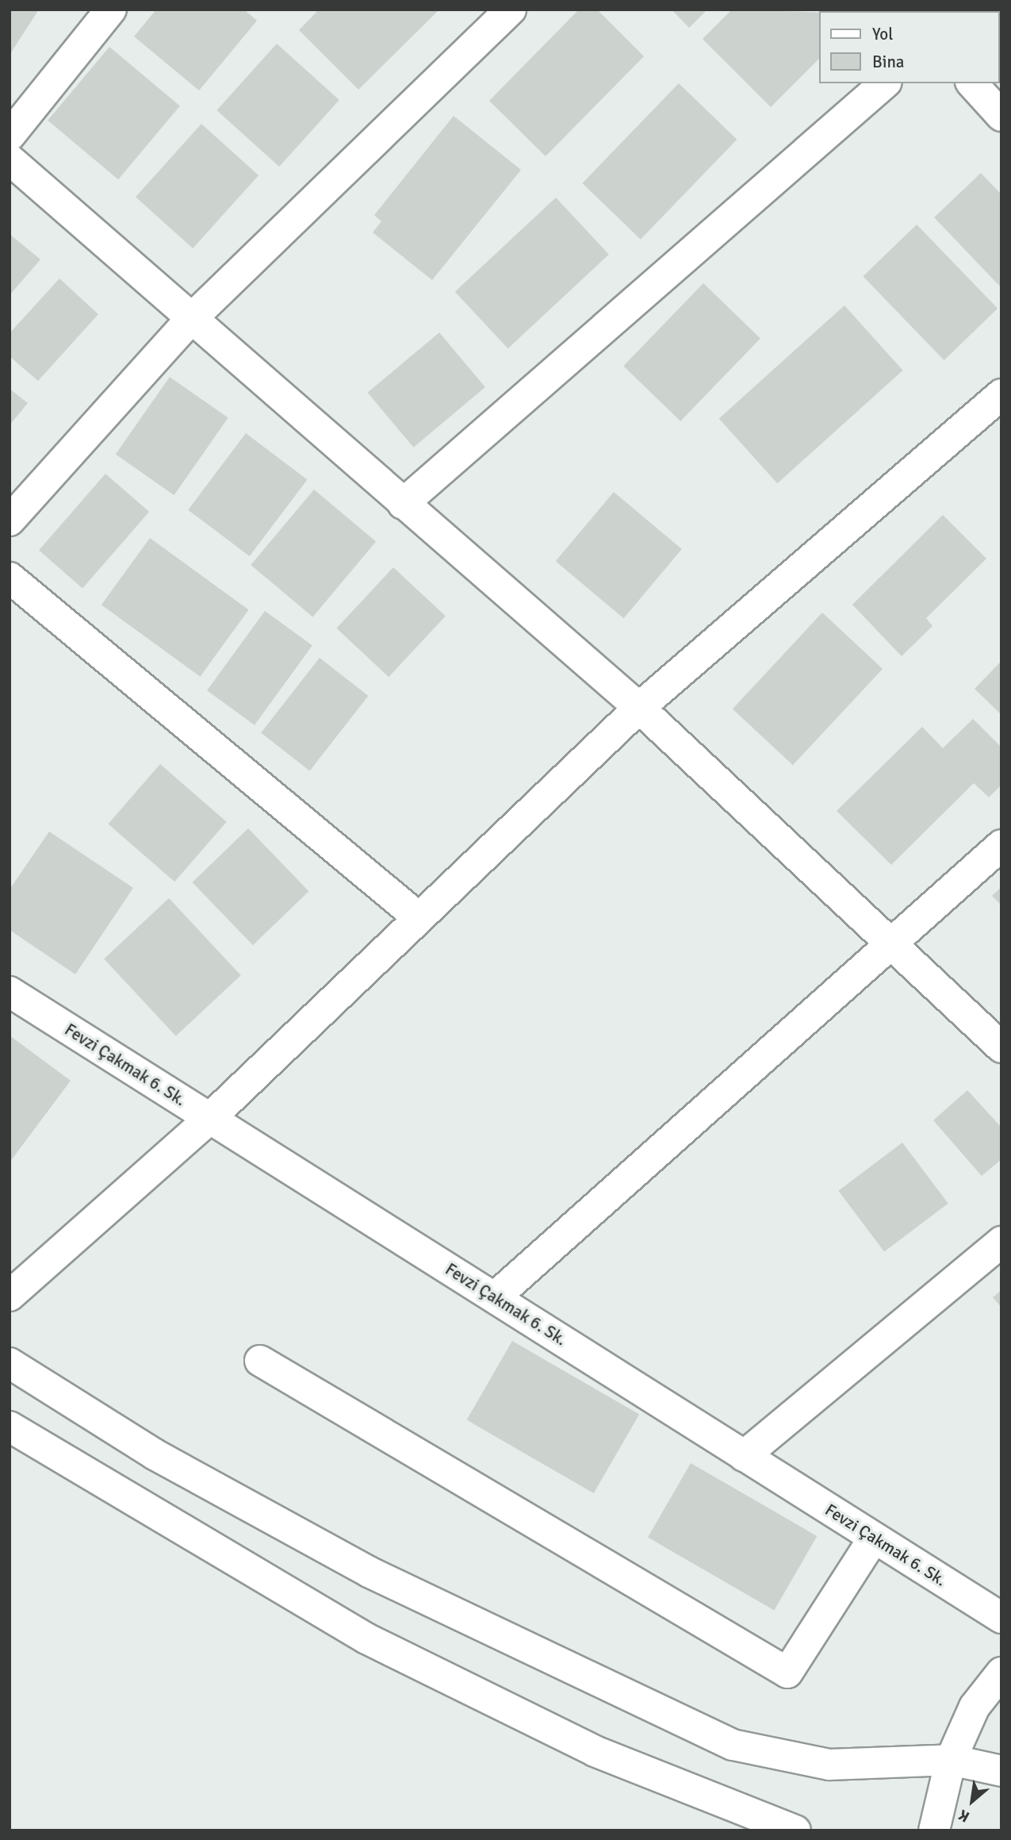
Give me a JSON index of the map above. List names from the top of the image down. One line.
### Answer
{"streets":{"street":["Fevzi Çakmak 6. Sk."]},"legend":["Yol","Bina"],"north":"bottom left"}
